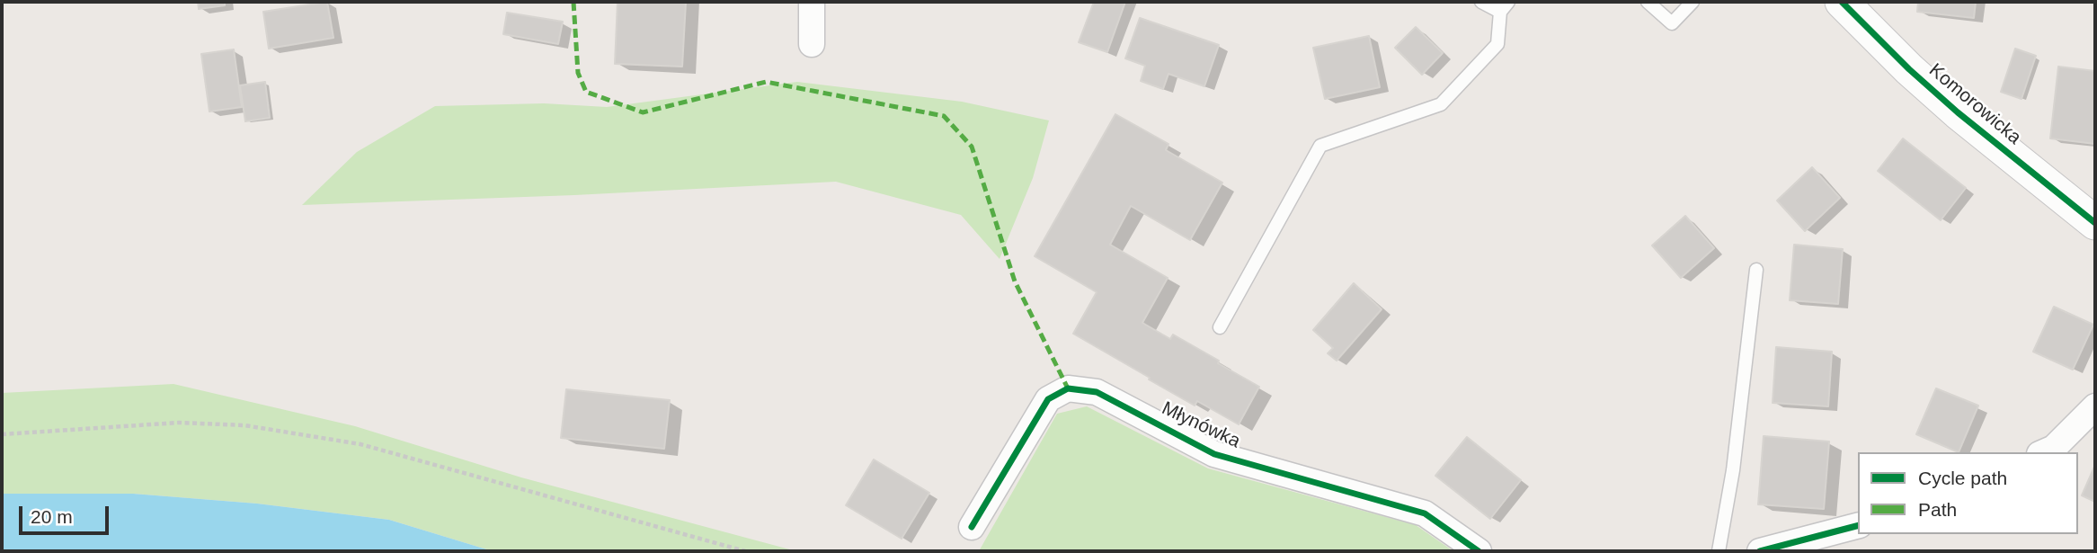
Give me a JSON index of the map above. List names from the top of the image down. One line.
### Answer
{"streets":{"street":["Komorowicka","Młynówka"]},"legend":["Cycle path","Path"],"scale_bar":"20 m"}
